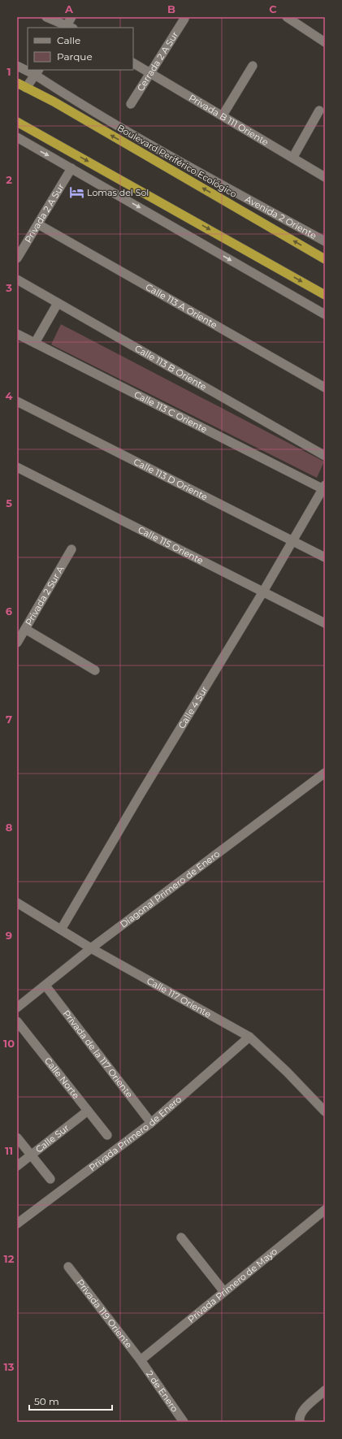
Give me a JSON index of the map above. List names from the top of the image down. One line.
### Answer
{"streets":{"highway":["Boulevard Periférico Ecológico"],"street":["Cerrada 2 A Sur","Privada B 111 Oriente","Privada 2 A Sur","Avenida 2 Oriente","Calle 113 A Oriente","Calle 113 B Oriente","Calle 113 C Oriente","Calle 113 D Oriente","Calle 115 Oriente","Privada 2 Sur A","Calle 4 Sur","Diagonal Primero de Enero","Calle 117 Oriente","Privada de la 117 Oriente","Calle Norte","Privada Primero de Enero","Calle Sur","Privada Primero de Mayo","Privada 119 Oriente","2 de Enero"]},"crossings":[["Cerrada 2 A Sur","Privada B 111 Oriente"],["Privada 2 A Sur","Calle 113 A Oriente"],["Calle 113 C Oriente","Calle 4 Sur"],["Calle 113 D Oriente","Calle 4 Sur"],["Calle 115 Oriente","Calle 4 Sur"],["Calle 4 Sur","Calle 117 Oriente"],["Diagonal Primero de Enero","Calle 117 Oriente"],["Diagonal Primero de Enero","Privada de la 117 Oriente"],["Calle 117 Oriente","Privada Primero de Enero"],["Privada de la 117 Oriente","Privada Primero de Enero"],["Calle Norte","Calle Sur"],["Privada Primero de Mayo","Privada 119 Oriente"],["Privada Primero de Mayo","2 de Enero"],["Privada 119 Oriente","2 de Enero"]],"places":{"hotel":["Lomas del Sol"]},"legend":["Calle","Parque"],"scale_bar":"50 m","grid":{"columns":["A","B","C"],"rows":["1","2","3","4","5","6","7","8","9","10","11","12","13"]}}
